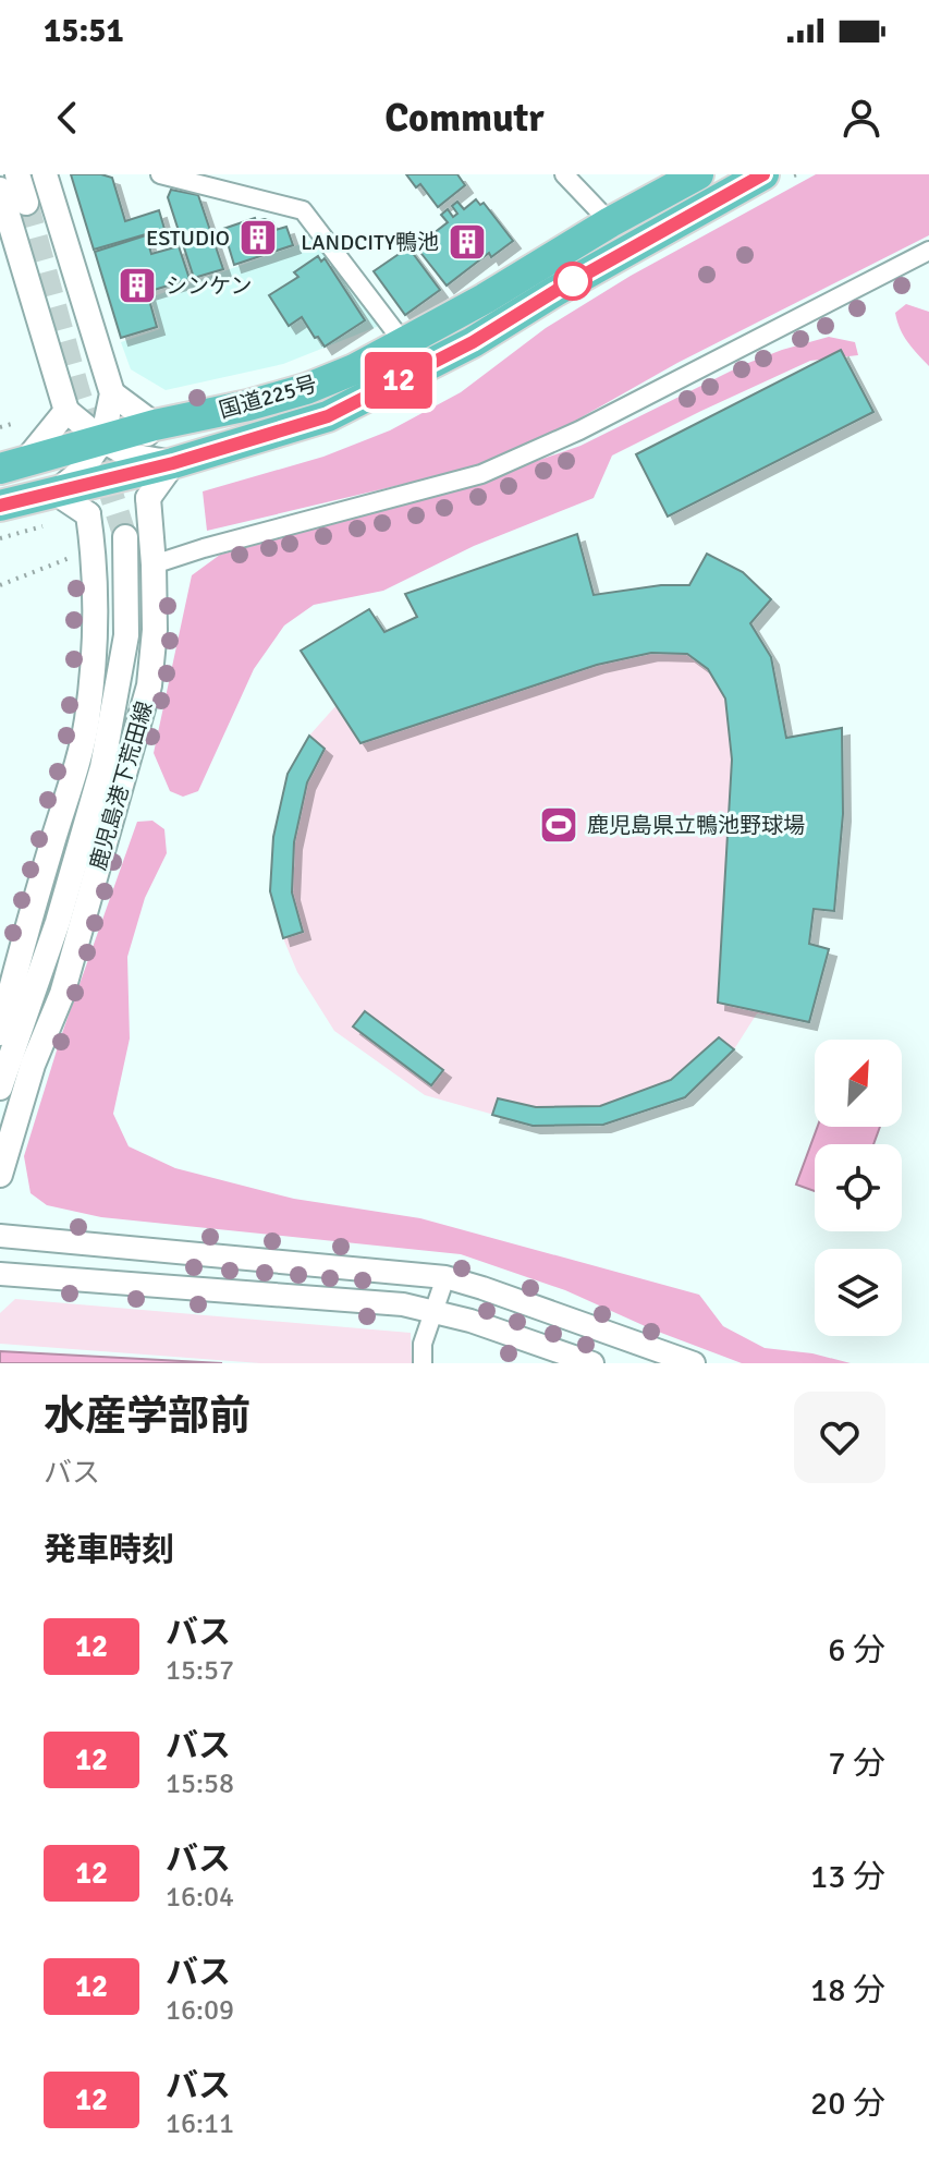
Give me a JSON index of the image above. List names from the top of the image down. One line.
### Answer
{"streets":{"highway":["国道225号"],"main road":["鹿児島港下荒田線"]},"places":{"building":["ESTUDIO","LANDCITY鴨池","シンケン"],"sports":["鹿児島県立鴨池野球場"]},"lines":["bus line 12"],"north":"top right","page":{"status":"15:51","header":"Commutr","on_map":"12","heading":[["水産学部前","バス"],"発車時刻"],"list":[{"mark":"12","name":"バス","note":"15:57","value":"6 分"},{"mark":"12","name":"バス","note":"15:58","value":"7 分"},{"mark":"12","name":"バス","note":"16:04","value":"13 分"},{"mark":"12","name":"バス","note":"16:09","value":"18 分"},{"mark":"12","name":"バス","note":"16:11","value":"20 分"}]}}
